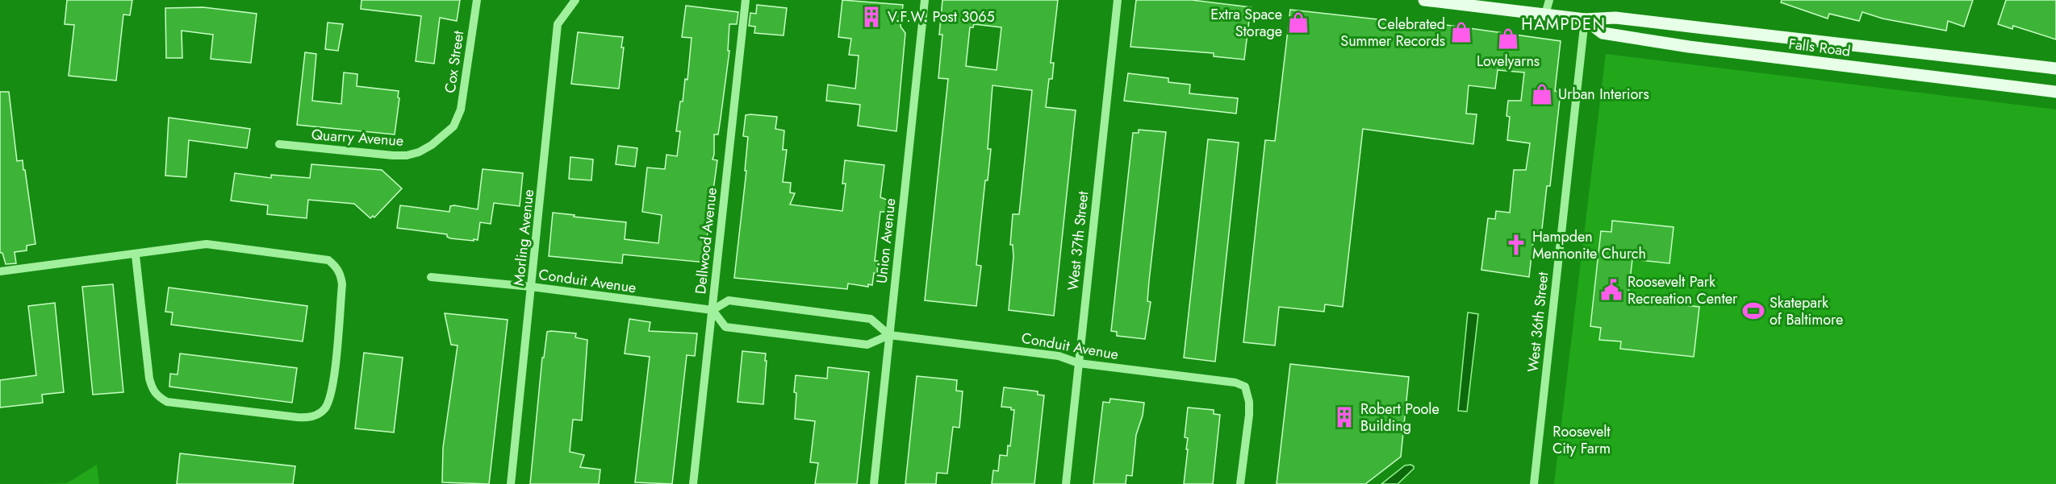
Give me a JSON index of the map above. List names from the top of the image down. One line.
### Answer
{"streets":{"main road":["Falls Road"],"street":["Cox Street","Quarry Avenue","Morling Avenue","Dellwood Avenue","Union Avenue","West 37th Street","Conduit Avenue","West 36th Street"]},"crossings":[["Falls Road","West 36th Street"],["Cox Street","Quarry Avenue"],["Morling Avenue","Conduit Avenue"],["Dellwood Avenue","Conduit Avenue"],["Union Avenue","Conduit Avenue"],["West 37th Street","Conduit Avenue"]],"districts":["HAMPDEN"],"parks":["Roosevelt City Farm"],"places":{"building":["V.F.W. Post 3065","Robert Poole Building"],"shop":["Extra Space Storage","Celebrated Summer Records","Lovelyarns","Urban Interiors"],"church":["Hampden Mennonite Church"],"public building":["Roosevelt Park Recreation Center"],"sports":["Skatepark of Baltimore"]}}
